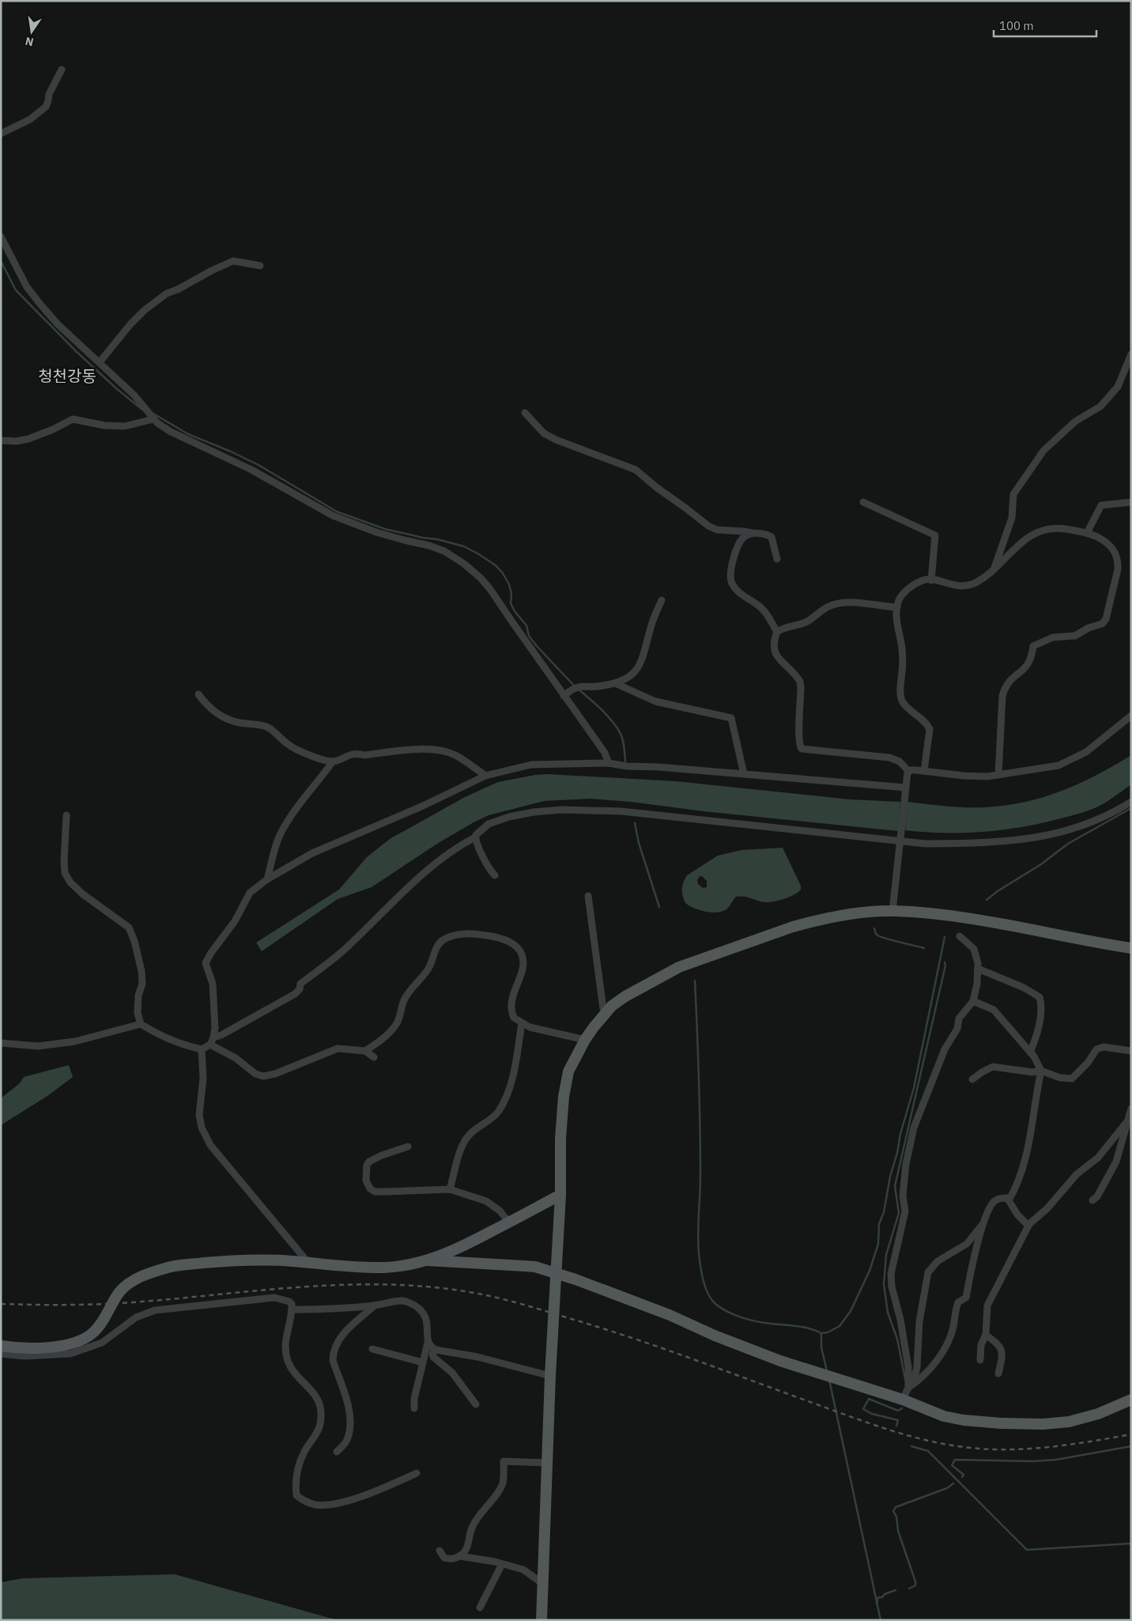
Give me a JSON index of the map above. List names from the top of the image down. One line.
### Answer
{"districts":["청천강동"],"scale_bar":"100 m","north":"bottom"}
